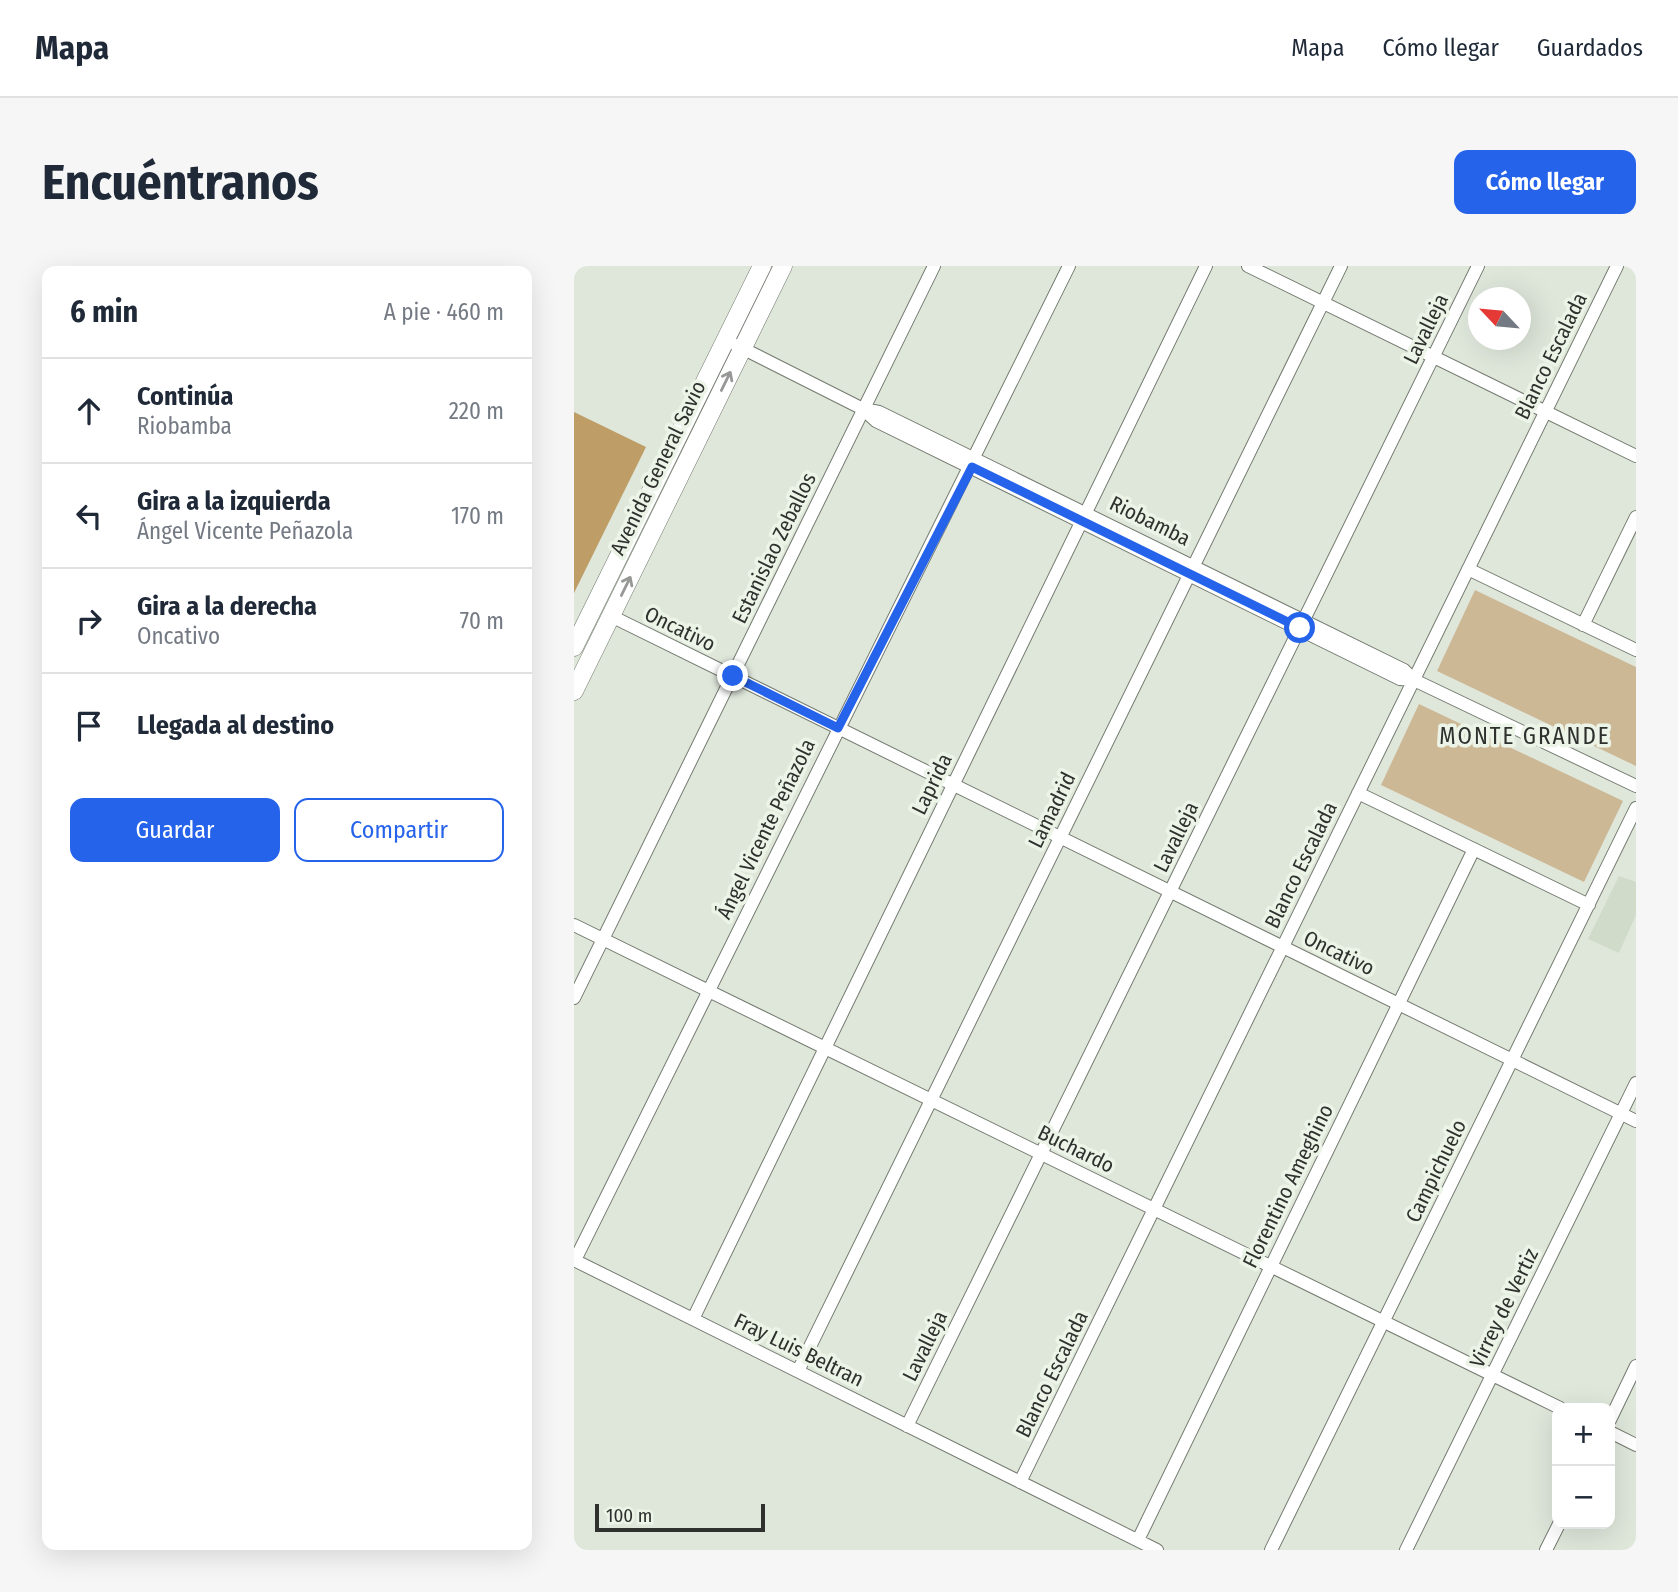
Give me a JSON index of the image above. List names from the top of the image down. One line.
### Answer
{"streets":{"main road":["Avenida General Savio"],"street":["Lavalleja","Blanco Escalada","Riobamba","Estanislao Zeballos","Oncativo","Laprida","Lamadrid","Ángel Vicente Peñazola","Buchardo","Campichuelo","Florentino Ameghino","Virrey de Vertiz","Fray Luis Beltran"]},"crossings":[["Lavalleja","Riobamba"],["Lavalleja","Oncativo"],["Lavalleja","Buchardo"],["Lavalleja","Fray Luis Beltran"],["Blanco Escalada","Riobamba"],["Blanco Escalada","Oncativo"],["Blanco Escalada","Buchardo"],["Blanco Escalada","Fray Luis Beltran"],["Avenida General Savio","Riobamba"],["Avenida General Savio","Oncativo"],["Riobamba","Estanislao Zeballos"],["Riobamba","Laprida"],["Riobamba","Lamadrid"],["Riobamba","Ángel Vicente Peñazola"],["Estanislao Zeballos","Oncativo"],["Estanislao Zeballos","Buchardo"],["Oncativo","Laprida"],["Oncativo","Lamadrid"],["Oncativo","Ángel Vicente Peñazola"],["Oncativo","Campichuelo"],["Oncativo","Florentino Ameghino"],["Oncativo","Virrey de Vertiz"],["Laprida","Buchardo"],["Laprida","Fray Luis Beltran"],["Lamadrid","Buchardo"],["Lamadrid","Fray Luis Beltran"],["Ángel Vicente Peñazola","Buchardo"],["Ángel Vicente Peñazola","Fray Luis Beltran"],["Buchardo","Campichuelo"],["Buchardo","Florentino Ameghino"],["Buchardo","Virrey de Vertiz"],["Florentino Ameghino","Fray Luis Beltran"]],"districts":["MONTE GRANDE"],"scale_bar":"100 m","north":"top left","page":{"header":"Mapa","nav":["Mapa","Cómo llegar","Guardados"],"buttons":["Cómo llegar",["Guardar","Compartir"]],"title":"Encuéntranos","heading":["6 min","A pie · 460 m"],"list":[["Continúa","Riobamba","220 m"],["Gira a la izquierda","Ángel Vicente Peñazola","170 m"],["Gira a la derecha","Oncativo","70 m"],"Llegada al destino"],"map_buttons":["+","−"],"scale":"100 m"}}
